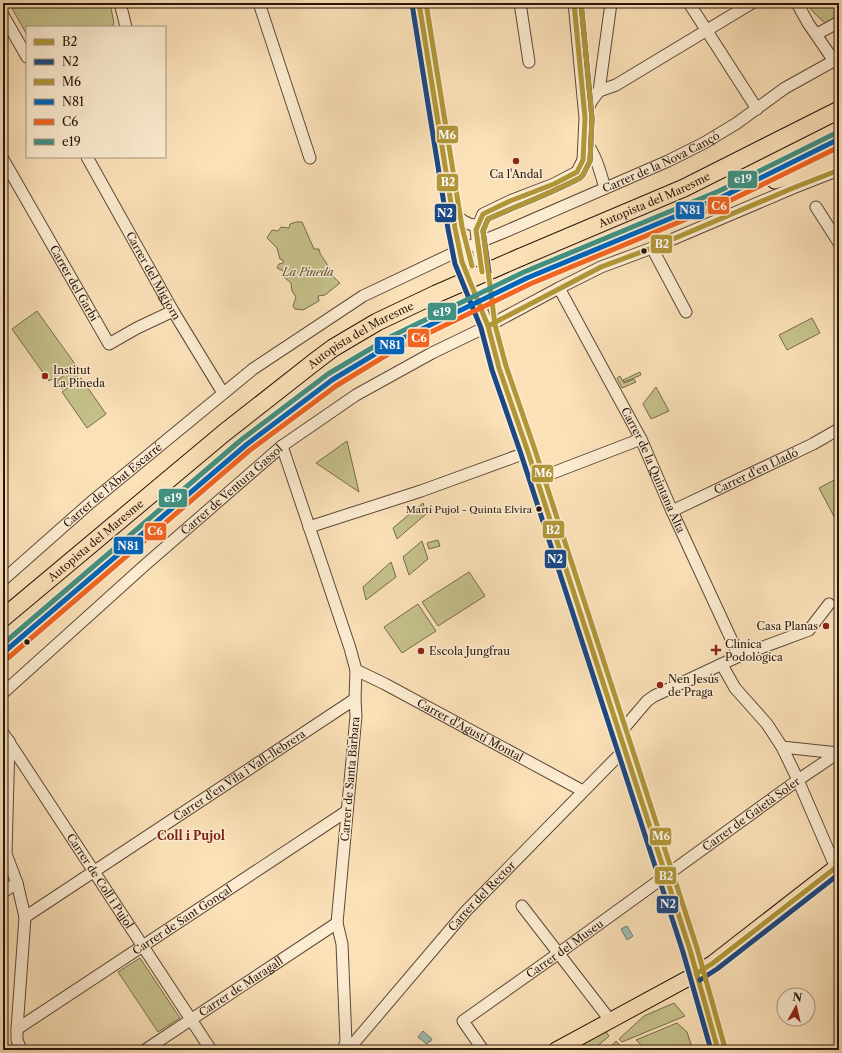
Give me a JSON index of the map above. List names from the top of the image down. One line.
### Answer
{"streets":{"highway":["Autopista del Maresme"],"street":["Carrer de la Nova Cançó","Carrer del Migjorn","Carrer del Garbí","Carrer de la Quintana Alta","Carrer d'en Lladó","Carrer de l'Abat Escarré","Carrer de Ventura Gassol","Carrer d'Agustí Montal","Carrer d'en Vila i Vall-llebrera","Carrer de Santa Bàrbara","Carrer de Gaietà Soler","Carrer de Coll i Pujol","Carrer del Rector","Carrer de Sant Gonçal","Carrer del Museu","Carrer de Maragall"]},"crossings":[["Carrer de la Nova Cançó","Carrer de l'Abat Escarré"],["Carrer del Migjorn","Carrer del Garbí"],["Carrer del Migjorn","Carrer de l'Abat Escarré"],["Carrer de la Quintana Alta","Carrer d'en Lladó"],["Carrer de la Quintana Alta","Carrer de Ventura Gassol"],["Carrer de Ventura Gassol","Carrer de Santa Bàrbara"],["Carrer d'Agustí Montal","Carrer de Santa Bàrbara"],["Carrer d'Agustí Montal","Carrer del Rector"],["Carrer d'en Vila i Vall-llebrera","Carrer de Santa Bàrbara"],["Carrer d'en Vila i Vall-llebrera","Carrer de Coll i Pujol"],["Carrer de Santa Bàrbara","Carrer de Sant Gonçal"],["Carrer de Santa Bàrbara","Carrer de Maragall"],["Carrer de Gaietà Soler","Carrer del Museu"],["Carrer de Coll i Pujol","Carrer de Sant Gonçal"],["Carrer de Coll i Pujol","Carrer de Maragall"]],"districts":["Coll i Pujol"],"parks":["La Pineda"],"places":{"other":["Ca l'Andal","Institut La Pineda","Martí Pujol - Quinta Elvira","Casa Planas","Escola Jungfrau","Nen Jesús de Praga"],"health":["Clínica Podològica"]},"lines":["transit line B2","transit line N2","transit line M6","transit line e19","transit line N81","transit line C6"],"legend":["B2","N2","M6","N81","C6","e19"],"north":"top"}
